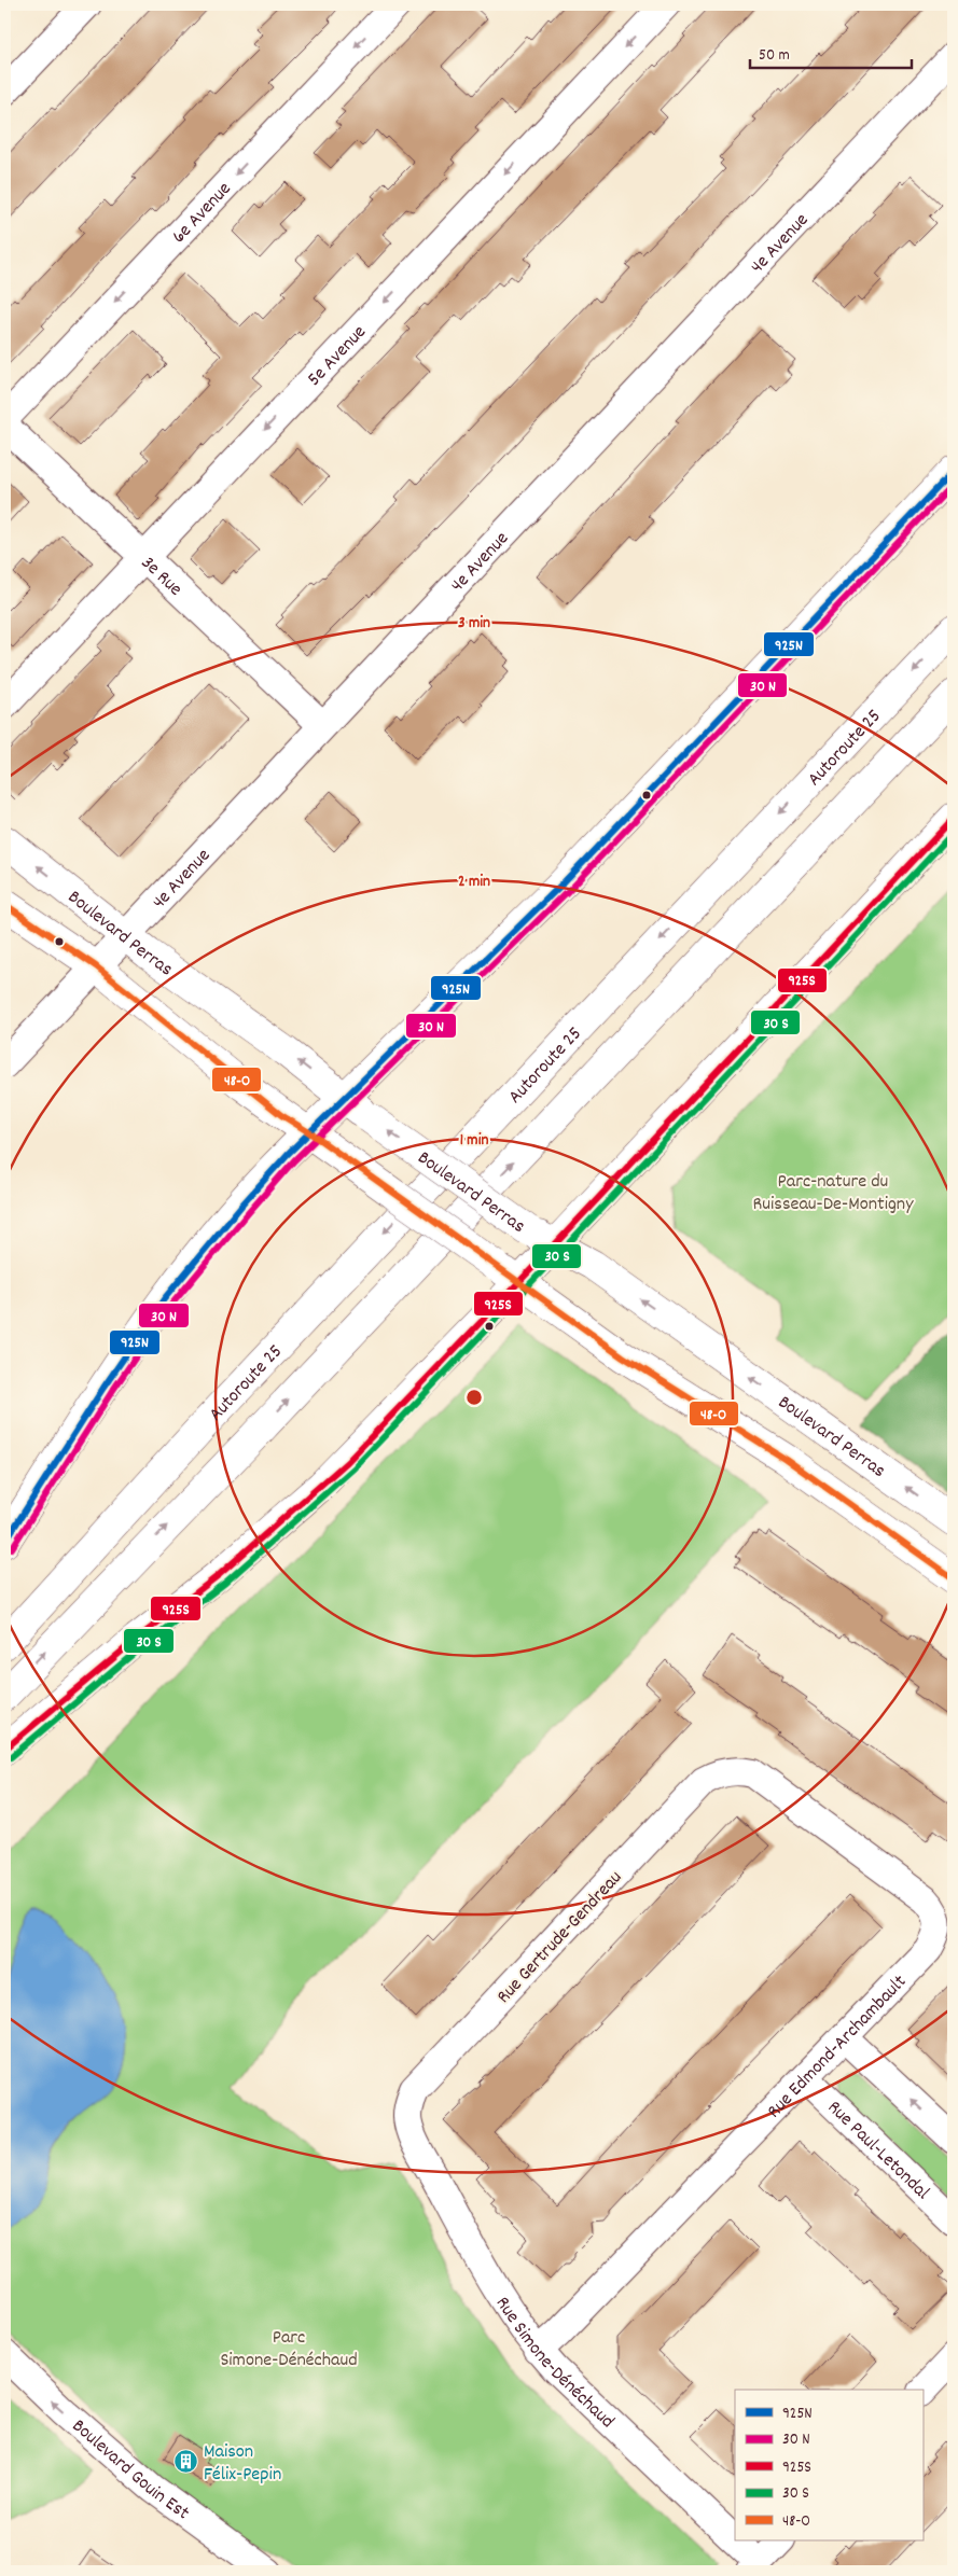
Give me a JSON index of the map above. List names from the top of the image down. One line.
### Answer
{"streets":{"main road":["Autoroute 25","Boulevard Perras"],"street":["6e Avenue","4e Avenue","5e Avenue","3e Rue","Rue Gertrude-Gendreau","Rue Edmond-Archambault","Rue Paul-Letondal","Rue Simone-Dénéchaud","Boulevard Gouin Est"]},"crossings":[["4e Avenue","3e Rue"],["4e Avenue","Boulevard Perras"],["5e Avenue","3e Rue"],["Rue Gertrude-Gendreau","Rue Edmond-Archambault"],["Rue Gertrude-Gendreau","Rue Simone-Dénéchaud"],["Rue Edmond-Archambault","Rue Paul-Letondal"],["Rue Edmond-Archambault","Rue Simone-Dénéchaud"]],"one_way":["6e Avenue","5e Avenue","Boulevard Gouin Est"],"parks":["Parc-nature du Ruisseau-De-Montigny","Parc Simone-Dénéchaud"],"places":{"building":["Maison Félix-Pepin"]},"lines":["transit line 925N","transit line 925S","transit line 48-O"],"legend":["925N","30 N","925S","30 S","48-O"],"scale_bar":"50 m","rings":["3 min","2 min","1 min"]}
